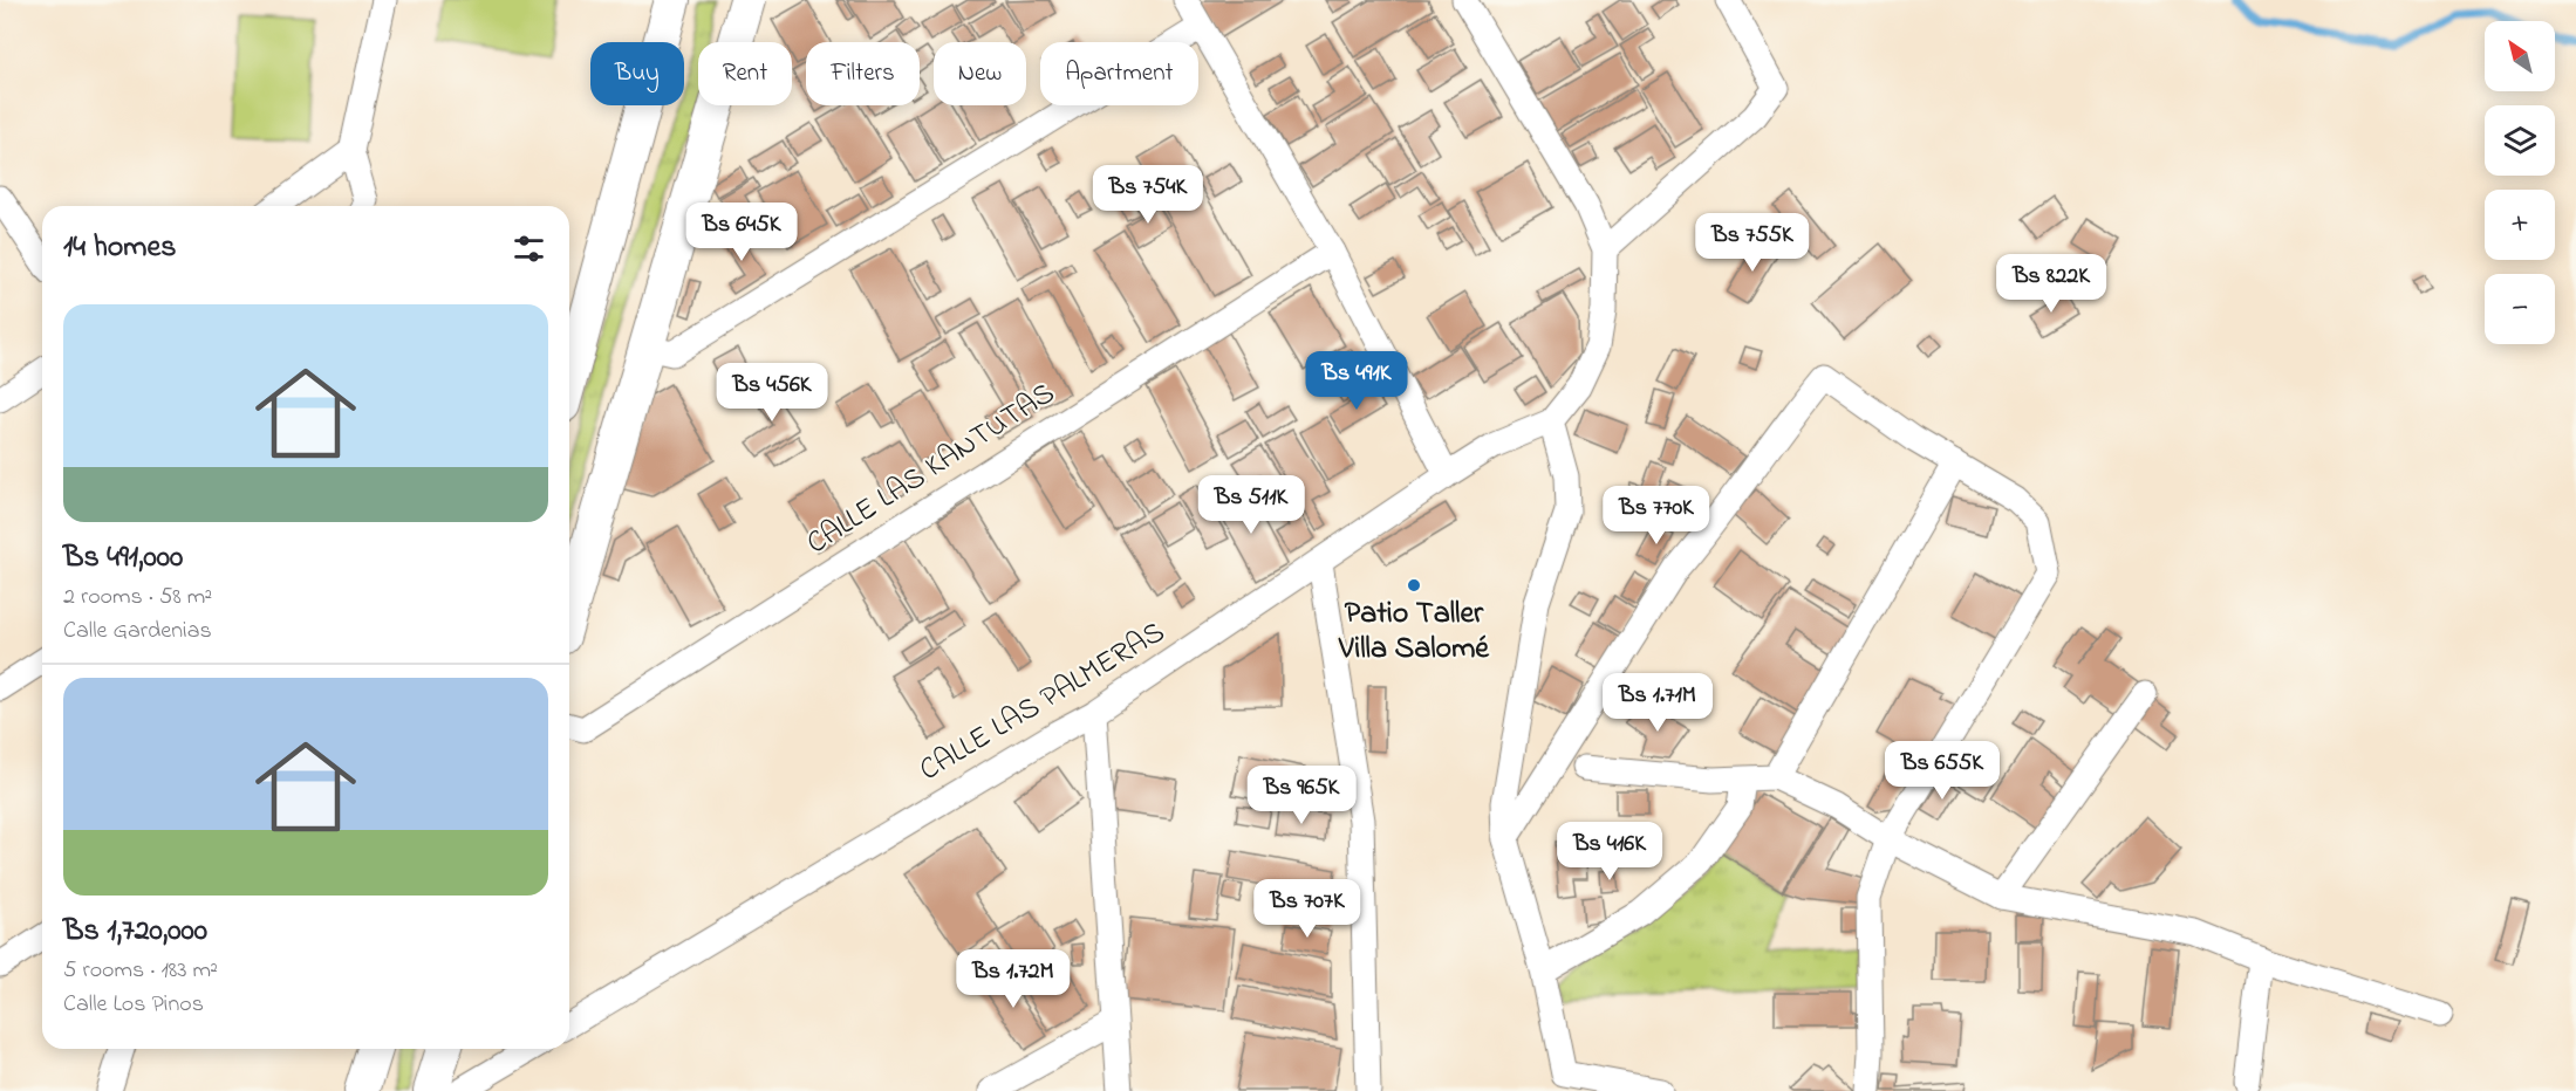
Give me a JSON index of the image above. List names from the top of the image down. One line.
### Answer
{"streets":{"street":["CALLE LAS KANTUTAS","CALLE LAS PALMERAS"]},"places":["Patio Taller Villa Salomé"],"north":"top left","page":{"map_buttons":["+","−"],"chip":["Buy","Rent","Filters","New","Apartment"],"price":["Bs 754K","Bs 645K","Bs 755K","Bs 822K","Bs 491K","Bs 456K","Bs 511K","Bs 770K","Bs 1.71M","Bs 655K","Bs 965K","Bs 416K","Bs 707K","Bs 1.72M"],"heading":"14 homes","list":[{"name":"Bs 491,000","note":"2 rooms · 58 m² · Calle Gardenias"},{"name":"Bs 1,720,000","note":"5 rooms · 183 m² · Calle Los Pinos"}]}}
